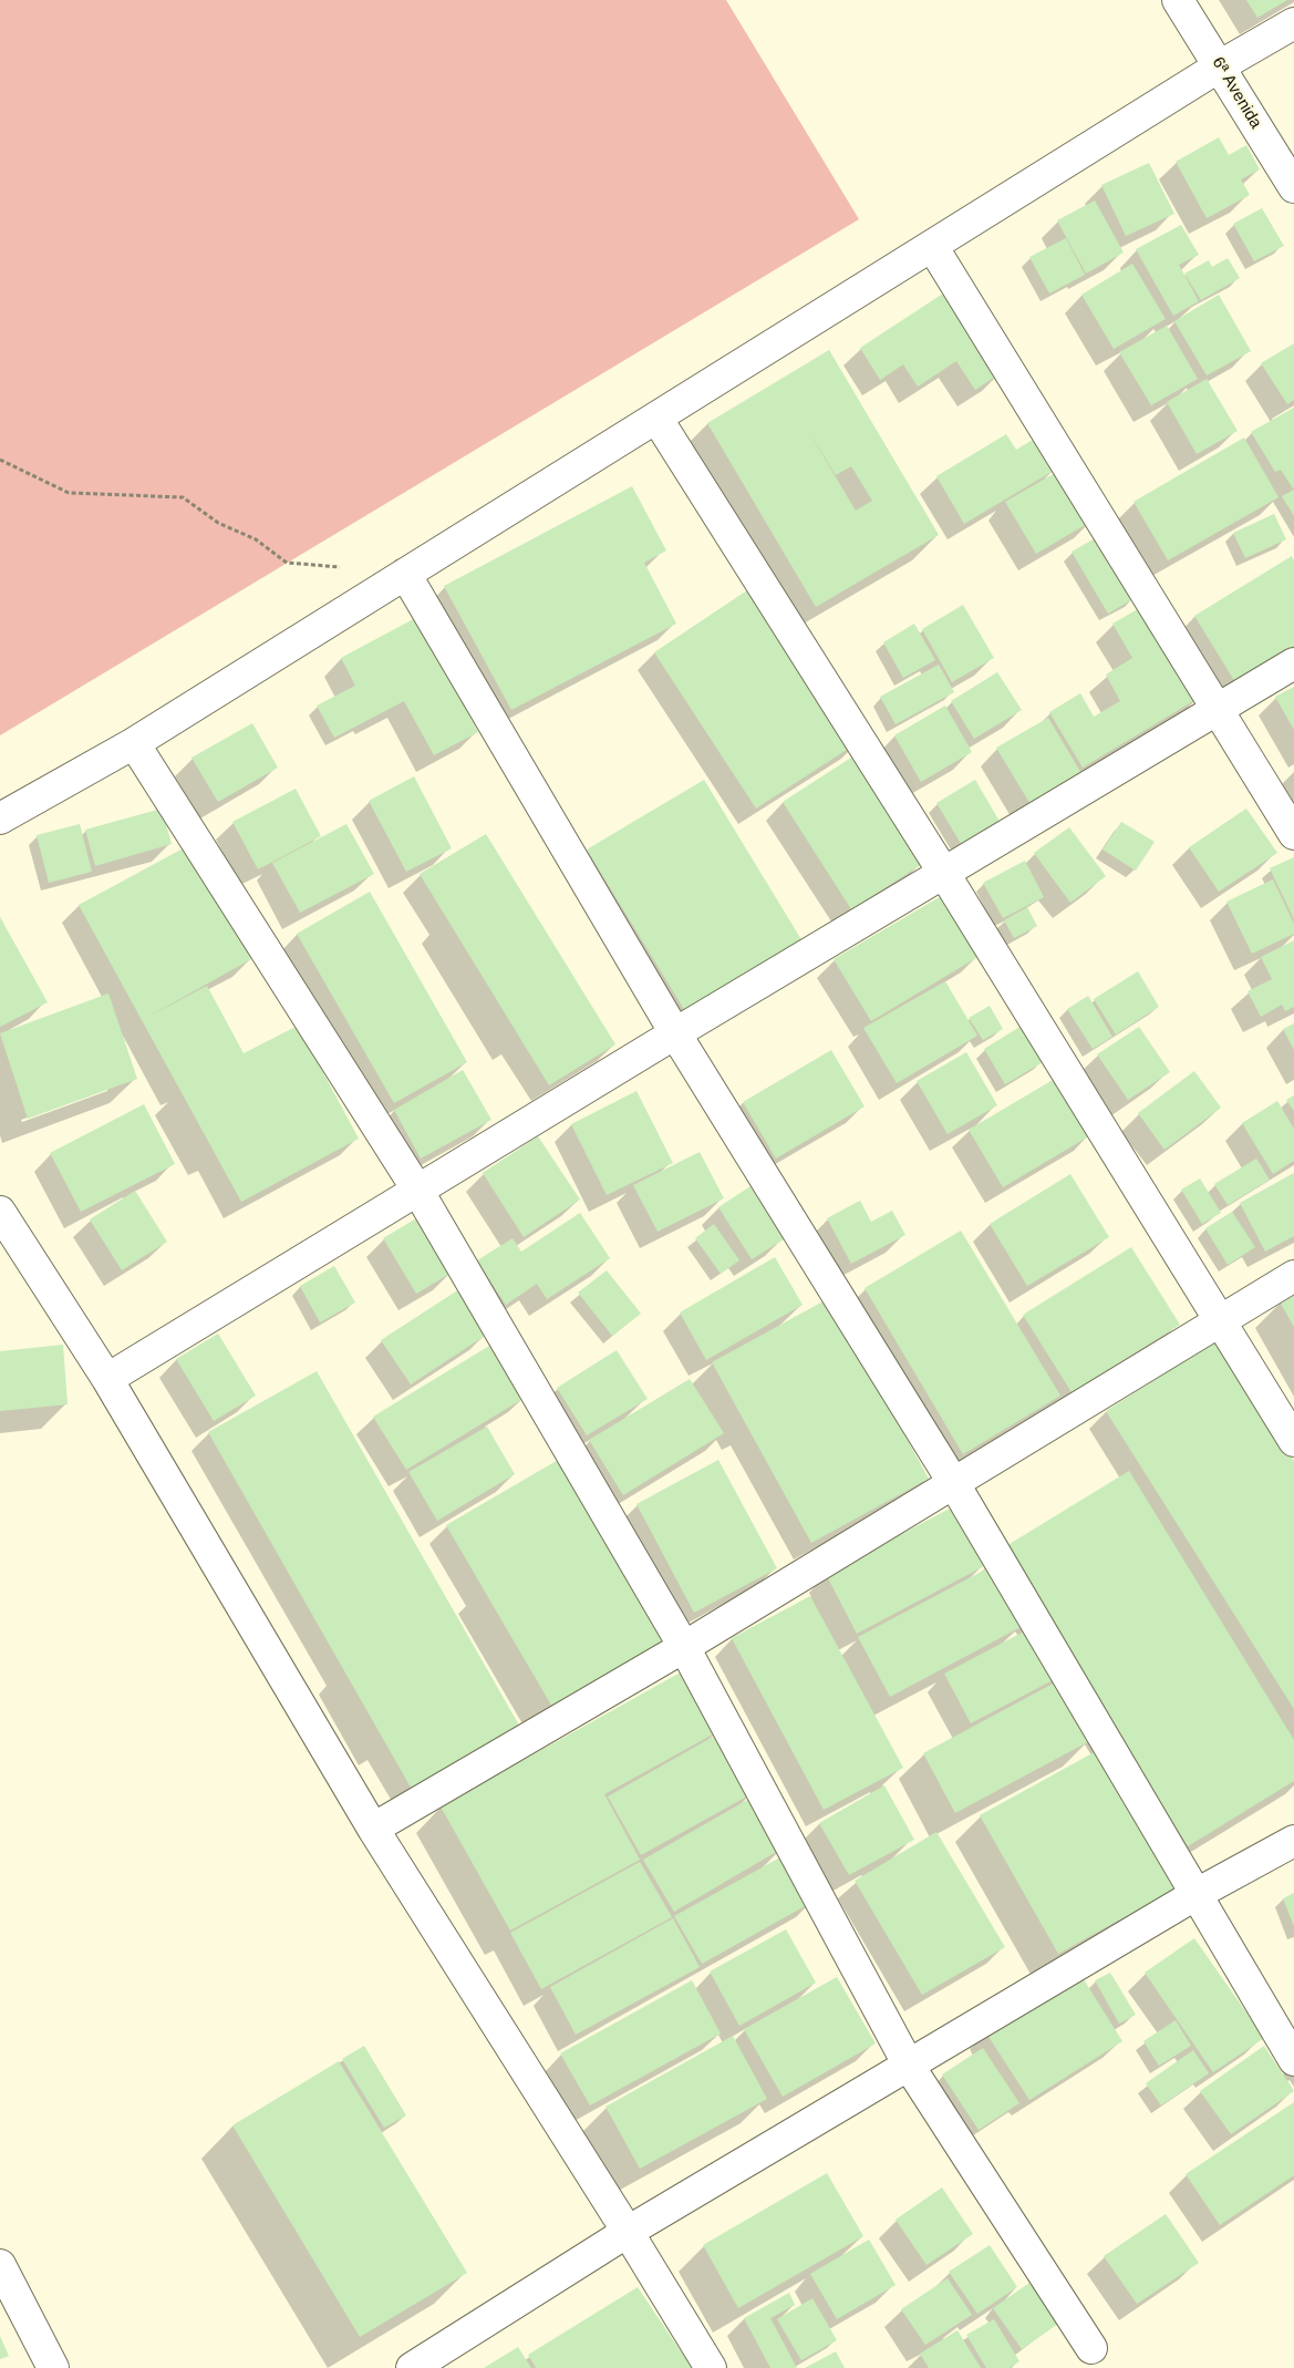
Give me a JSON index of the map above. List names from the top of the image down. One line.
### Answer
{"streets":{"street":["6ª Avenida"]}}
